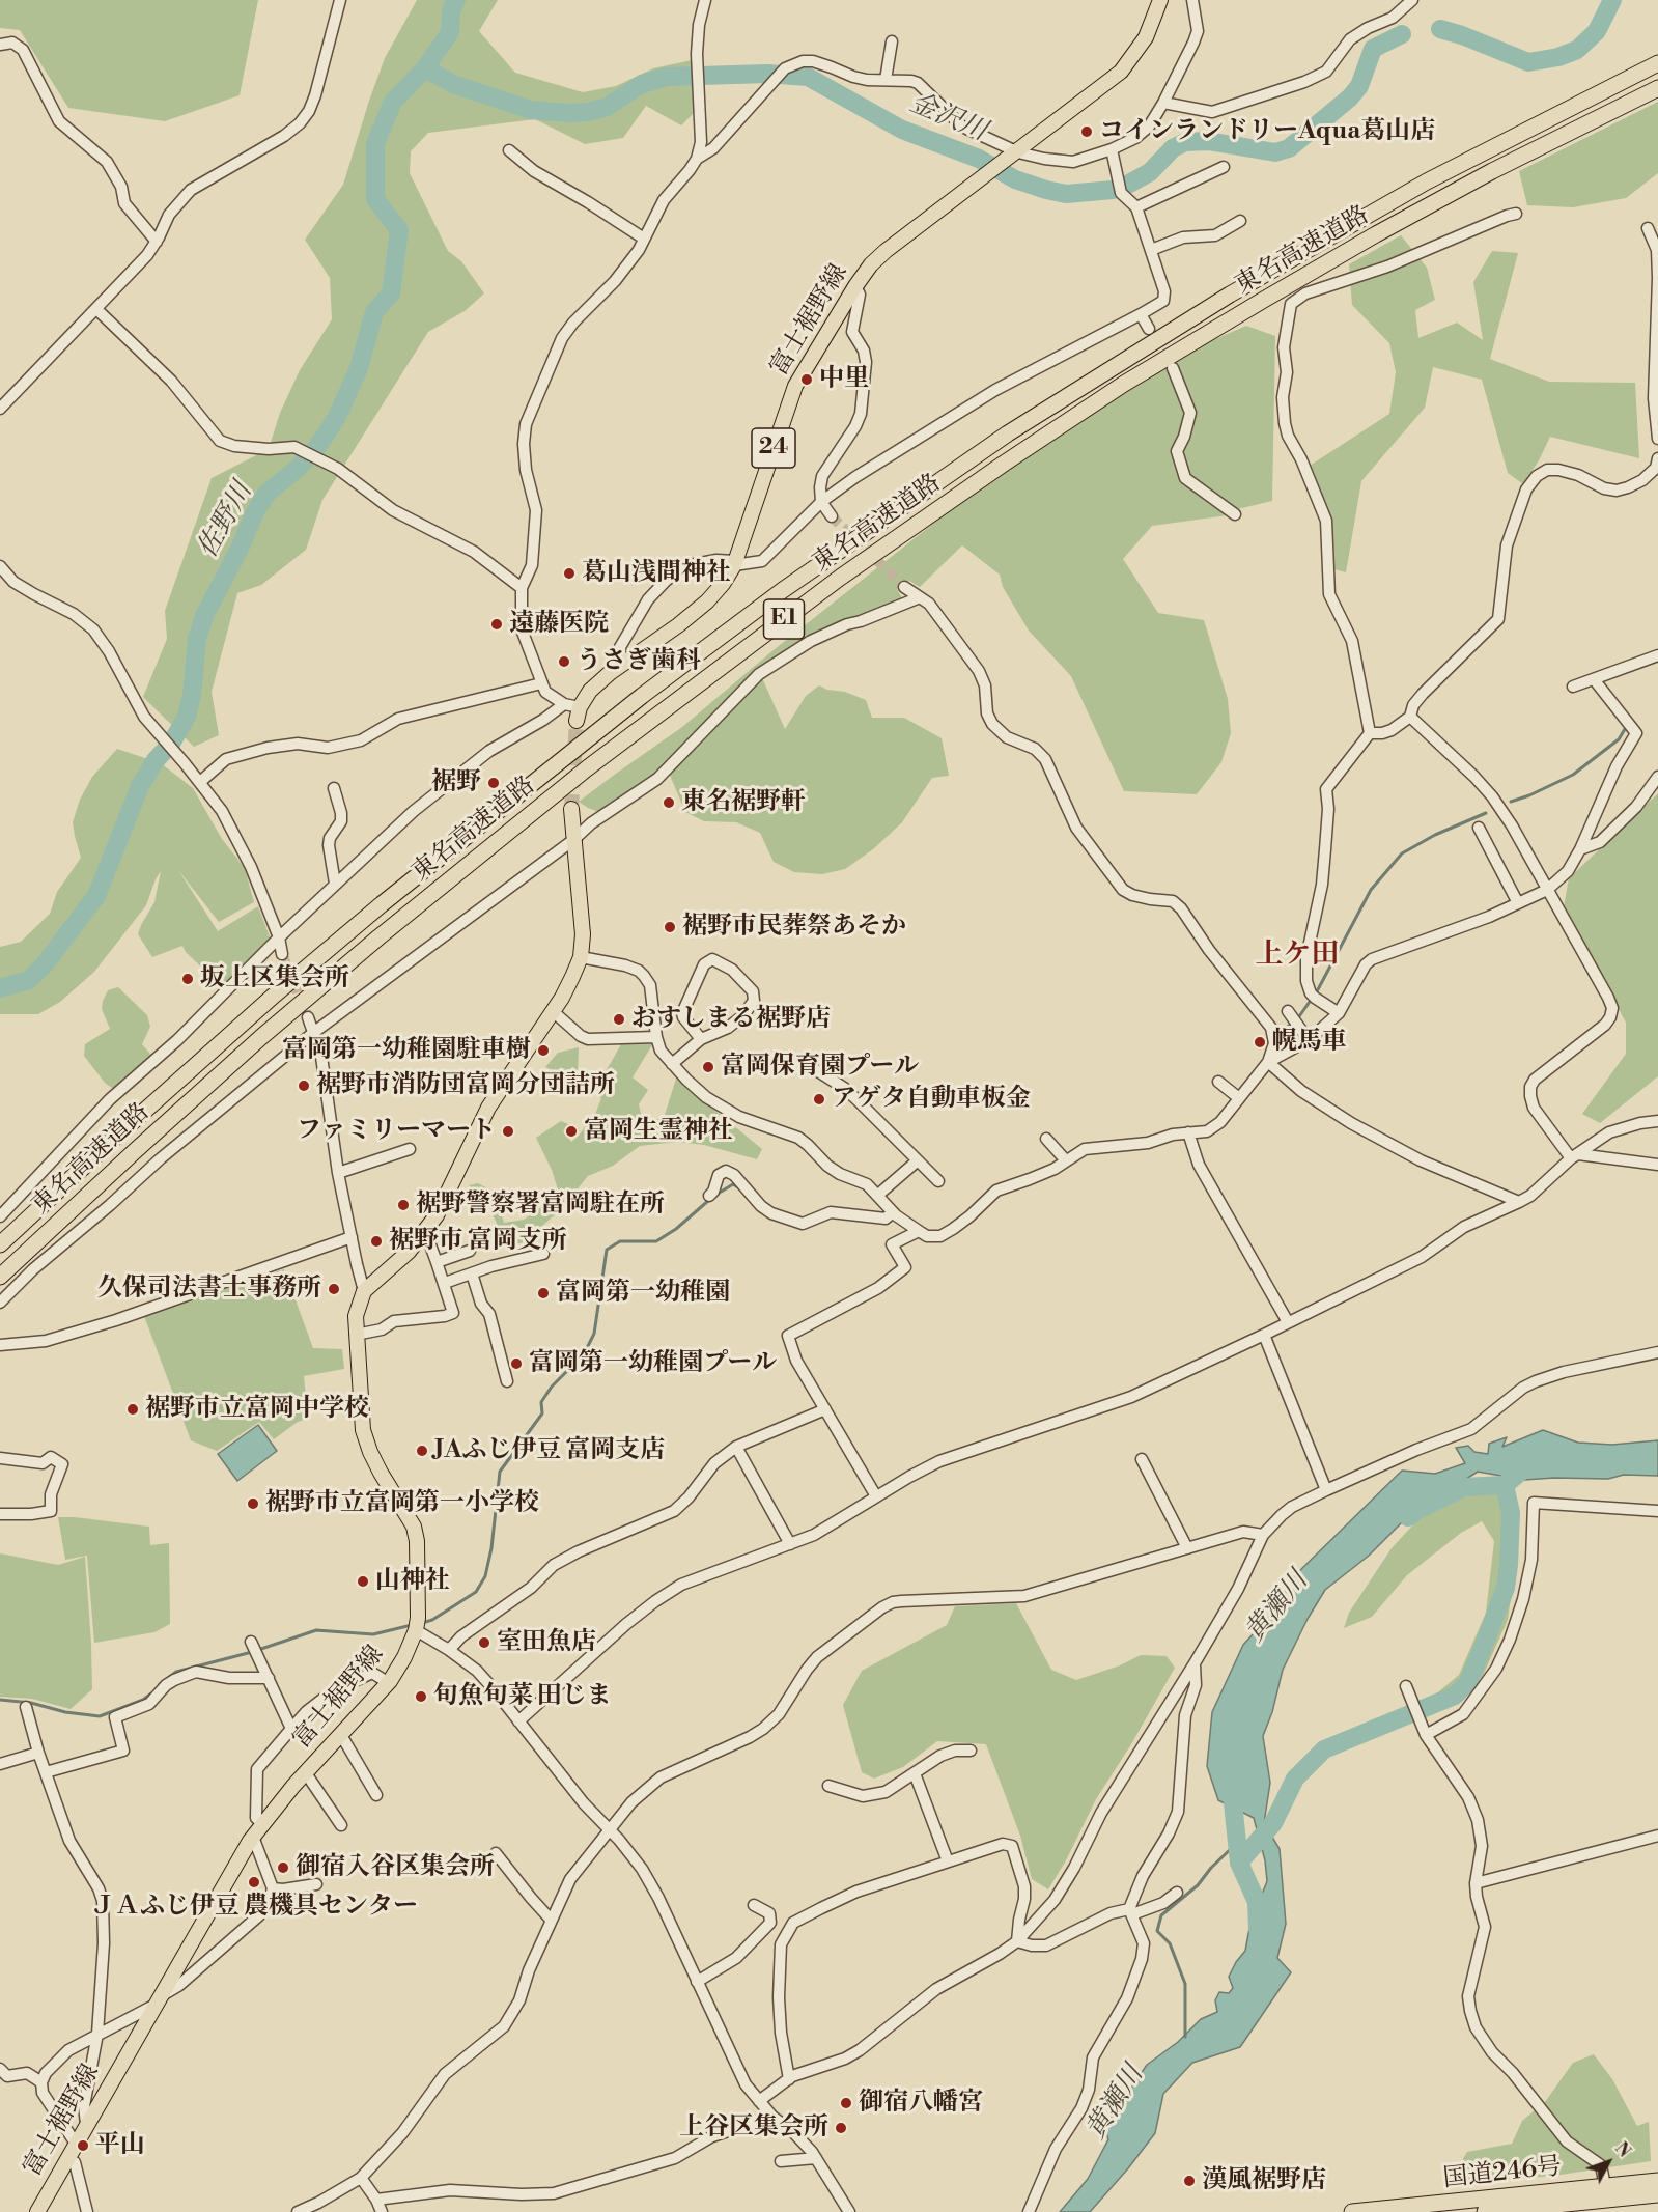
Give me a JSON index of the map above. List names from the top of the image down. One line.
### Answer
{"streets":{"highway":["東名高速道路","E1","国道246号"],"main road":["富士裾野線","24"]},"districts":["上ケ田"],"water":["金沢川","佐野川","黄瀬川"],"places":["コインランドリーAqua葛山店","中里","葛山浅間神社","遠藤医院","うさぎ歯科","裾野","東名裾野軒","裾野市民葬祭あそか","坂上区集会所","おすしまる裾野店","幌馬車","富岡第一幼稚園駐車樹","富岡保育園プール","裾野市消防団富岡分団詰所","アゲタ自動車板金","ファミリーマート","富岡生霊神社","裾野警察署富岡駐在所","裾野市 富岡支所","久保司法書士事務所","富岡第一幼稚園","富岡第一幼稚園プール","裾野市立富岡中学校","JAふじ伊豆 富岡支店","裾野市立富岡第一小学校","山神社","室田魚店","旬魚旬菜 田じま","御宿入谷区集会所","ＪＡふじ伊豆 農機具センター","御宿八幡宮","上谷区集会所","平山","漢風裾野店"],"north":"top right"}
